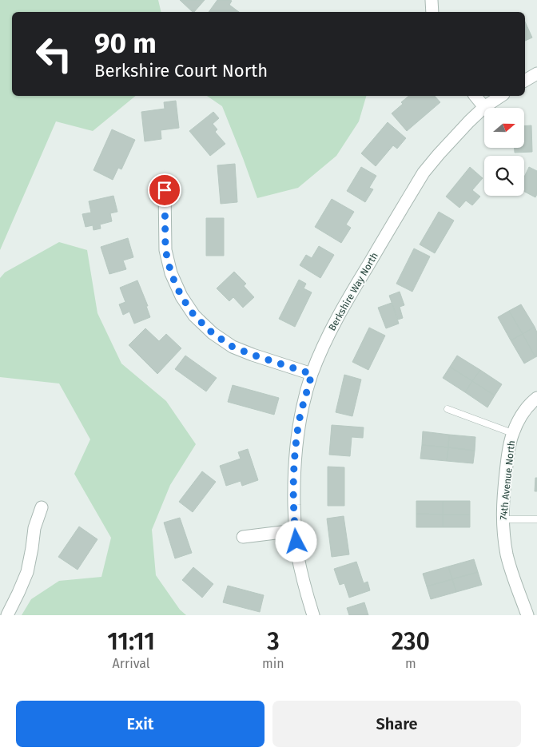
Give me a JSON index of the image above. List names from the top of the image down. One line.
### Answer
{"streets":{"street":["Berkshire Way North","74th Avenue North"]},"north":"right","page":{"turn":["90 m","Berkshire Court North"],"eta":["11:11","Arrival","3","min","230","m"],"buttons":["Exit","Share"]}}
